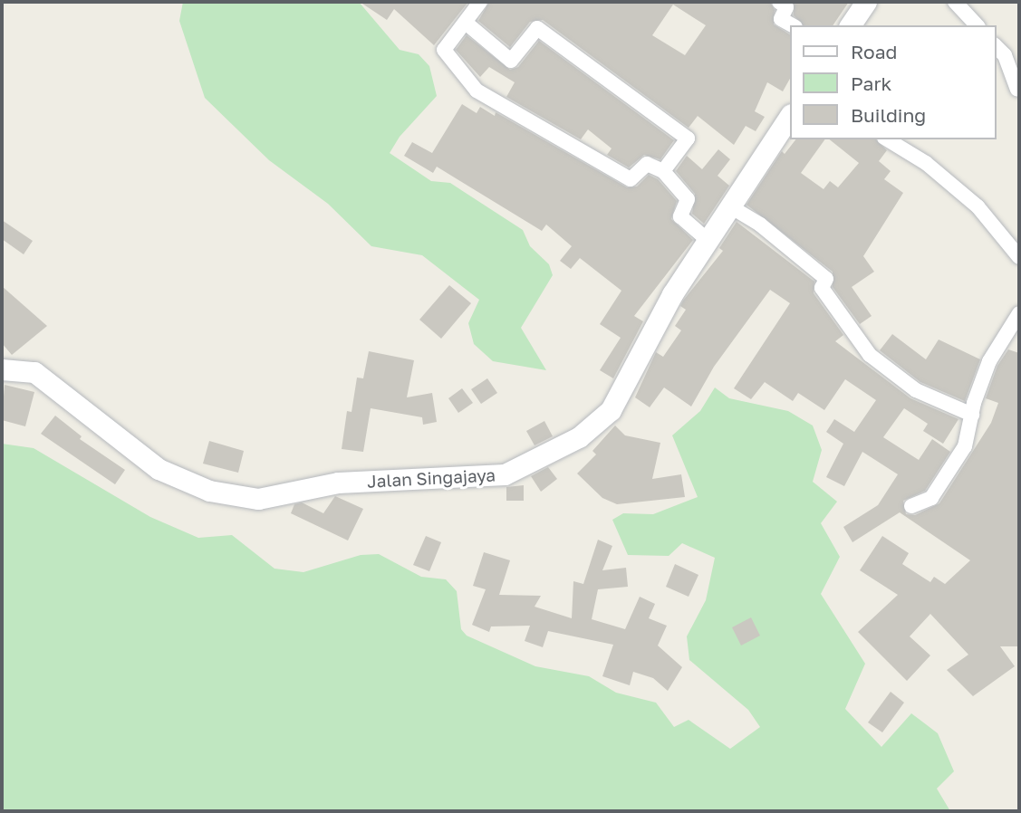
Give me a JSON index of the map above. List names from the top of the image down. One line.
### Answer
{"streets":{"street":["Jalan Singajaya"]},"legend":["Road","Park","Building"]}
